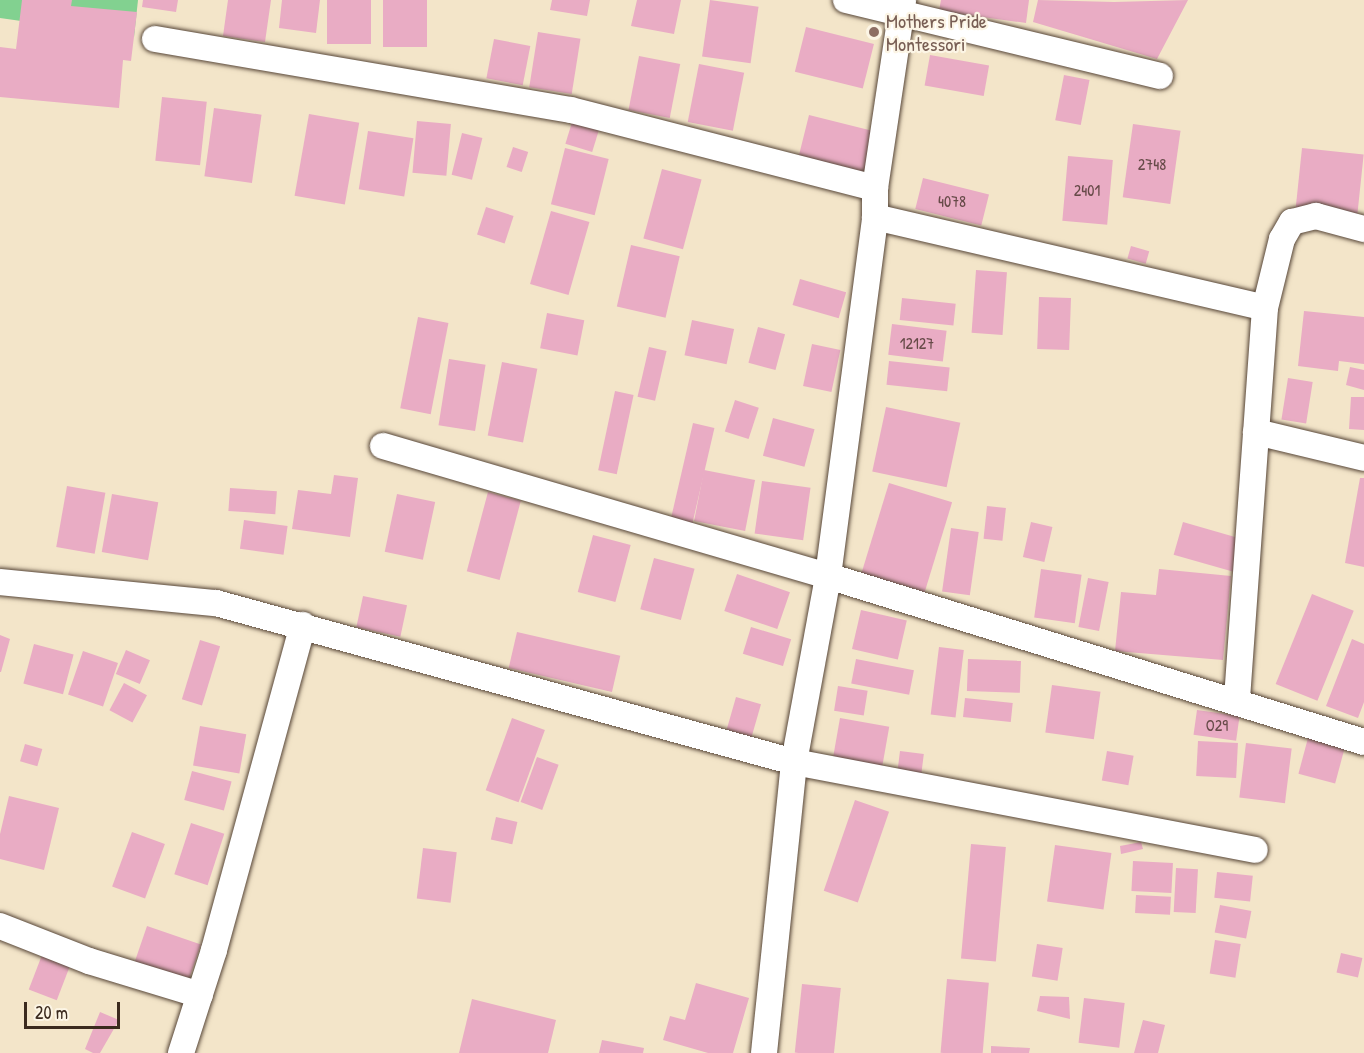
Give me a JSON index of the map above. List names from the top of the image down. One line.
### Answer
{"places":["Mothers Pride Montessori"],"house_numbers":["2748","2401","4078","12127","O29"],"scale_bar":"20 m"}
